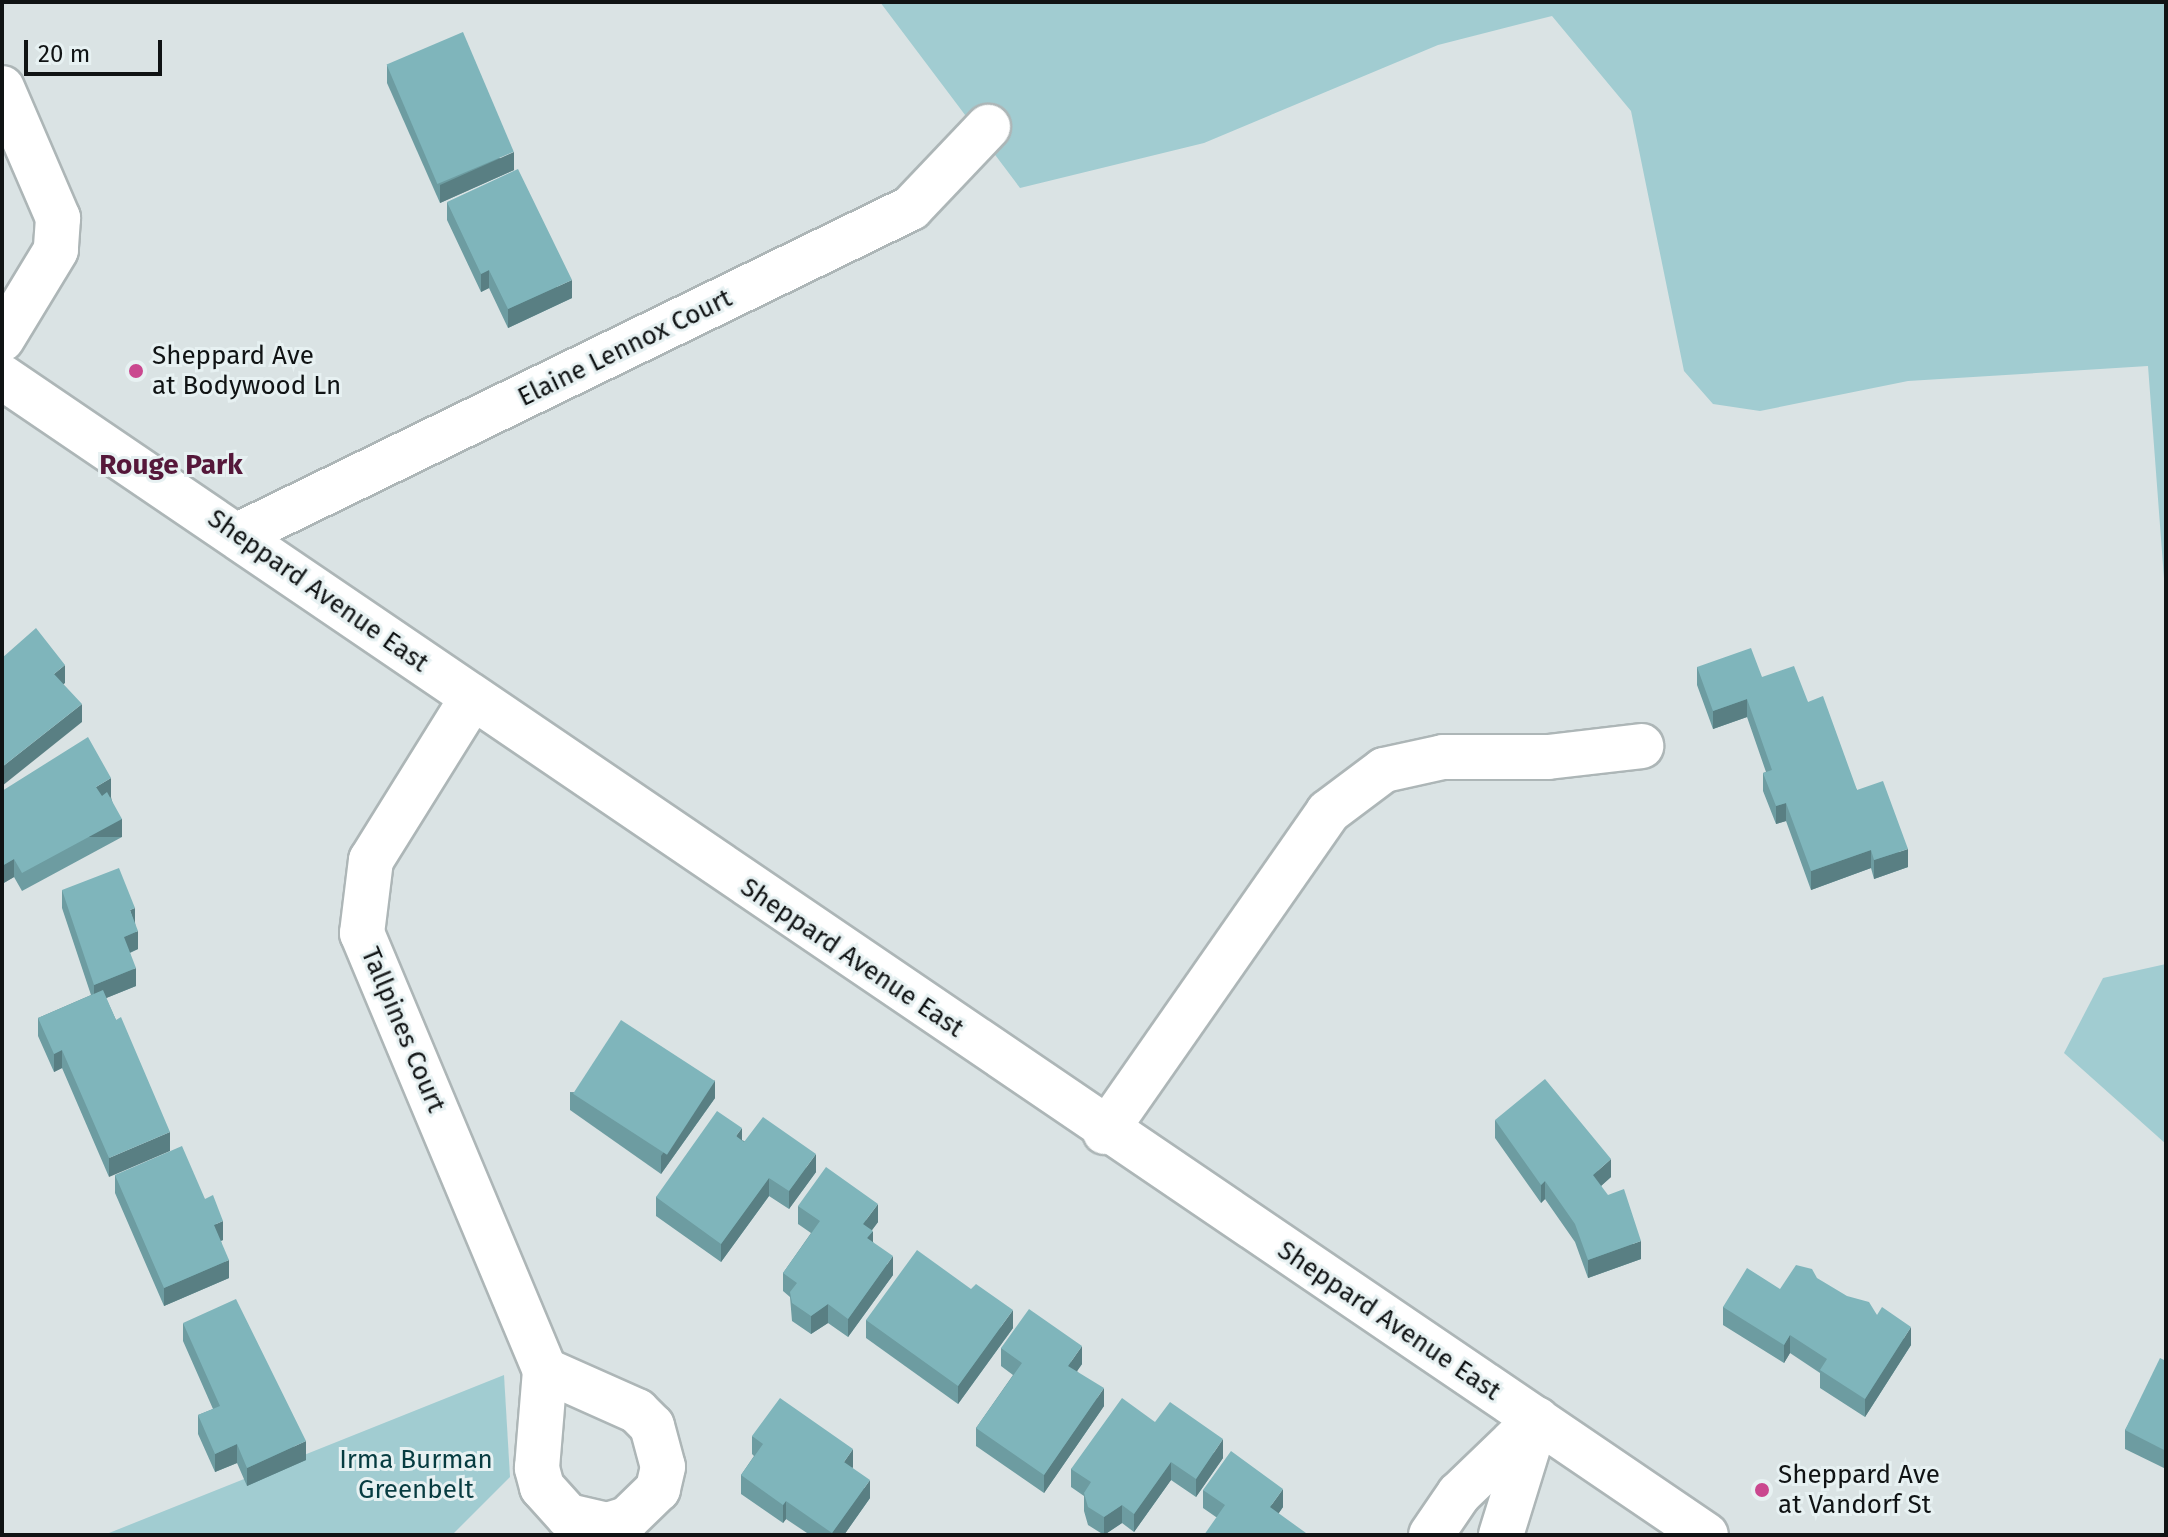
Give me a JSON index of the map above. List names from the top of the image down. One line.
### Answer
{"streets":{"street":["Elaine Lennox Court","Sheppard Avenue East","Tallpines Court"]},"crossings":[["Elaine Lennox Court","Sheppard Avenue East"],["Sheppard Avenue East","Tallpines Court"]],"districts":["Rouge Park"],"parks":["Irma Burman Greenbelt"],"places":["Sheppard Ave at Bodywood Ln","Sheppard Ave at Vandorf St"],"scale_bar":"20 m"}
